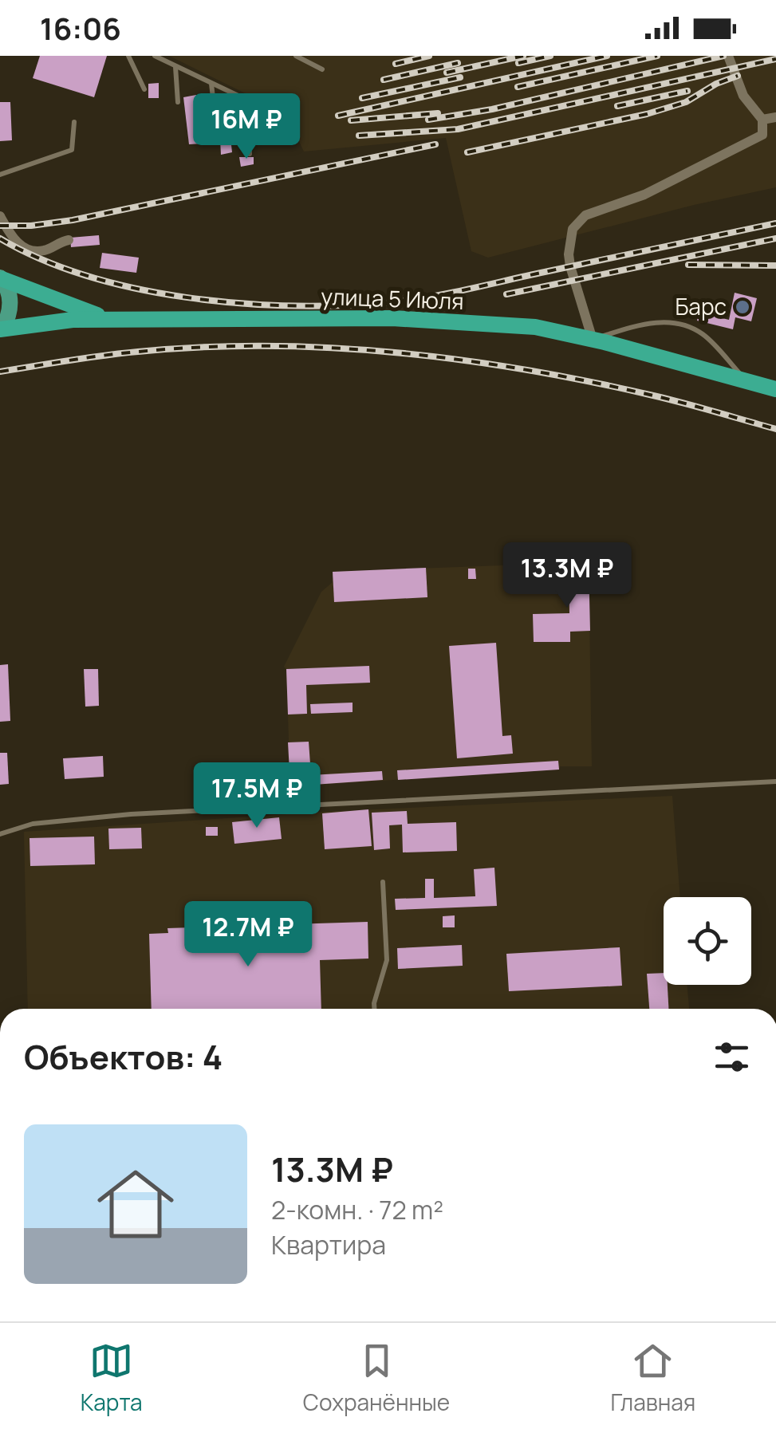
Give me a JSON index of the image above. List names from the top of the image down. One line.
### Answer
{"streets":{"highway":["улица 5 Июля"]},"places":["Барс"],"page":{"status":"16:06","price":["16M ₽","13.3M ₽","17.5M ₽","12.7M ₽"],"heading":"Объектов: 4","list":[{"name":"13.3M ₽","note":"2-комн. · 72 m² · Квартира"}],"tabs":["Карта","Сохранённые","Главная"]}}
